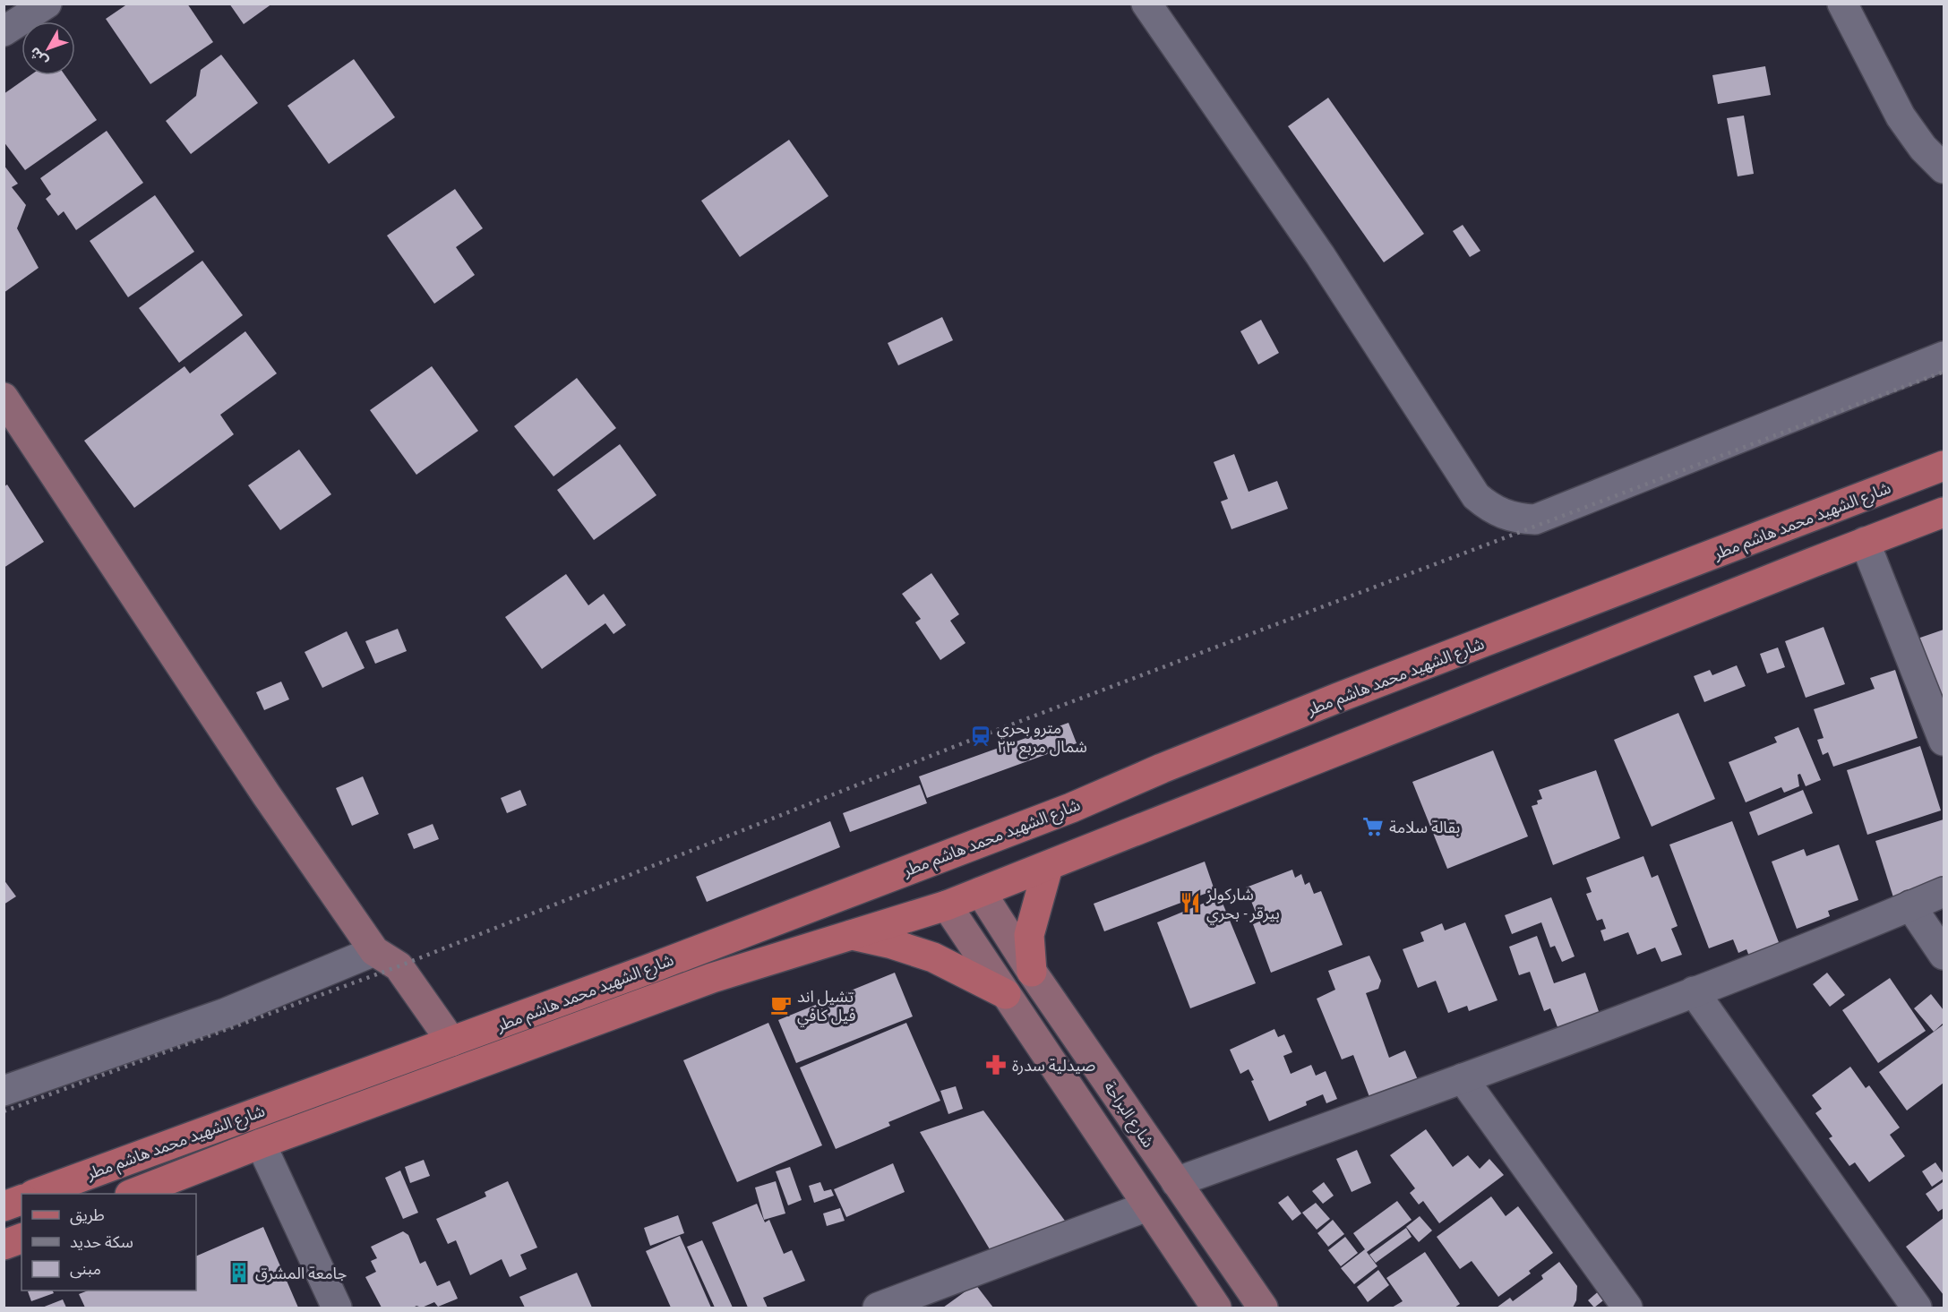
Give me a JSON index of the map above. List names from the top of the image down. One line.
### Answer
{"streets":{"main road":["شارع الشهيد محمد هاشم مطر"],"street":["شارع البراحة"]},"crossings":[["شارع الشهيد محمد هاشم مطر","شارع البراحة"]],"places":{"station":["مترو بحري شمال مربع ٢٣"],"supermarket":["بقالة سلامة"],"restaurant":["شاركولز بيرقر - بحري"],"cafe":["تشيل اند فيل كافي"],"pharmacy":["صيدلية سدرة"],"building":["جامعة المشرق"]},"legend":["طريق","سكة حديد","مبنى"],"north":"bottom left"}
